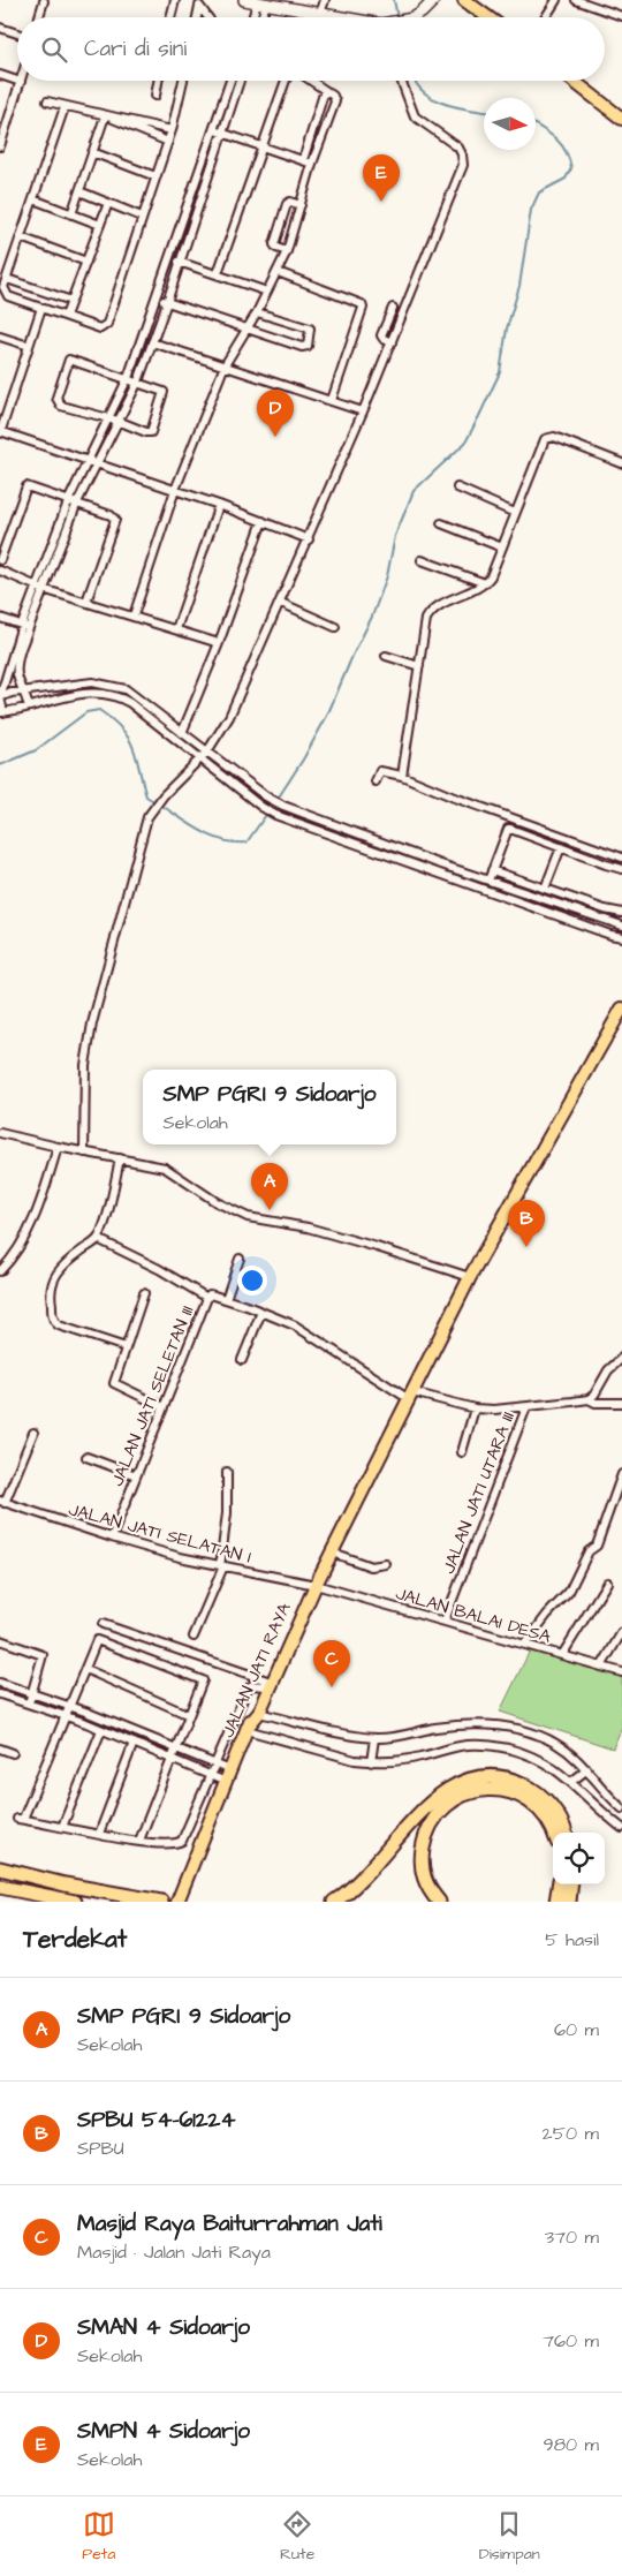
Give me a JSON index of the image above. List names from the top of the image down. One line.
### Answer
{"streets":{"main road":["JALAN JATI RAYA"],"street":["JALAN JATI SELETAN III","JALAN JATI UTARA III","JALAN JATI SELATAN I","JALAN BALAI DESA"]},"crossings":[["JALAN JATI SELETAN III","JALAN JATI SELATAN I"],["JALAN JATI UTARA III","JALAN BALAI DESA"],["JALAN JATI SELATAN I","JALAN BALAI DESA"]],"north":"right","page":{"search":"Cari di sini","pins":["E","D","A","B","C"],"popup":["SMP PGRI 9 Sidoarjo","Sekolah"],"heading":["Terdekat","5 hasil"],"list":[{"mark":"A","name":"SMP PGRI 9 Sidoarjo","note":"Sekolah","value":"60 m"},{"mark":"B","name":"SPBU 54-61224","note":"SPBU","value":"250 m"},{"mark":"C","name":"Masjid Raya Baiturrahman Jati","note":"Masjid · Jalan Jati Raya","value":"370 m"},{"mark":"D","name":"SMAN 4 Sidoarjo","note":"Sekolah","value":"760 m"},{"mark":"E","name":"SMPN 4 Sidoarjo","note":"Sekolah","value":"980 m"}],"nav":["Peta","Rute","Disimpan"]}}
